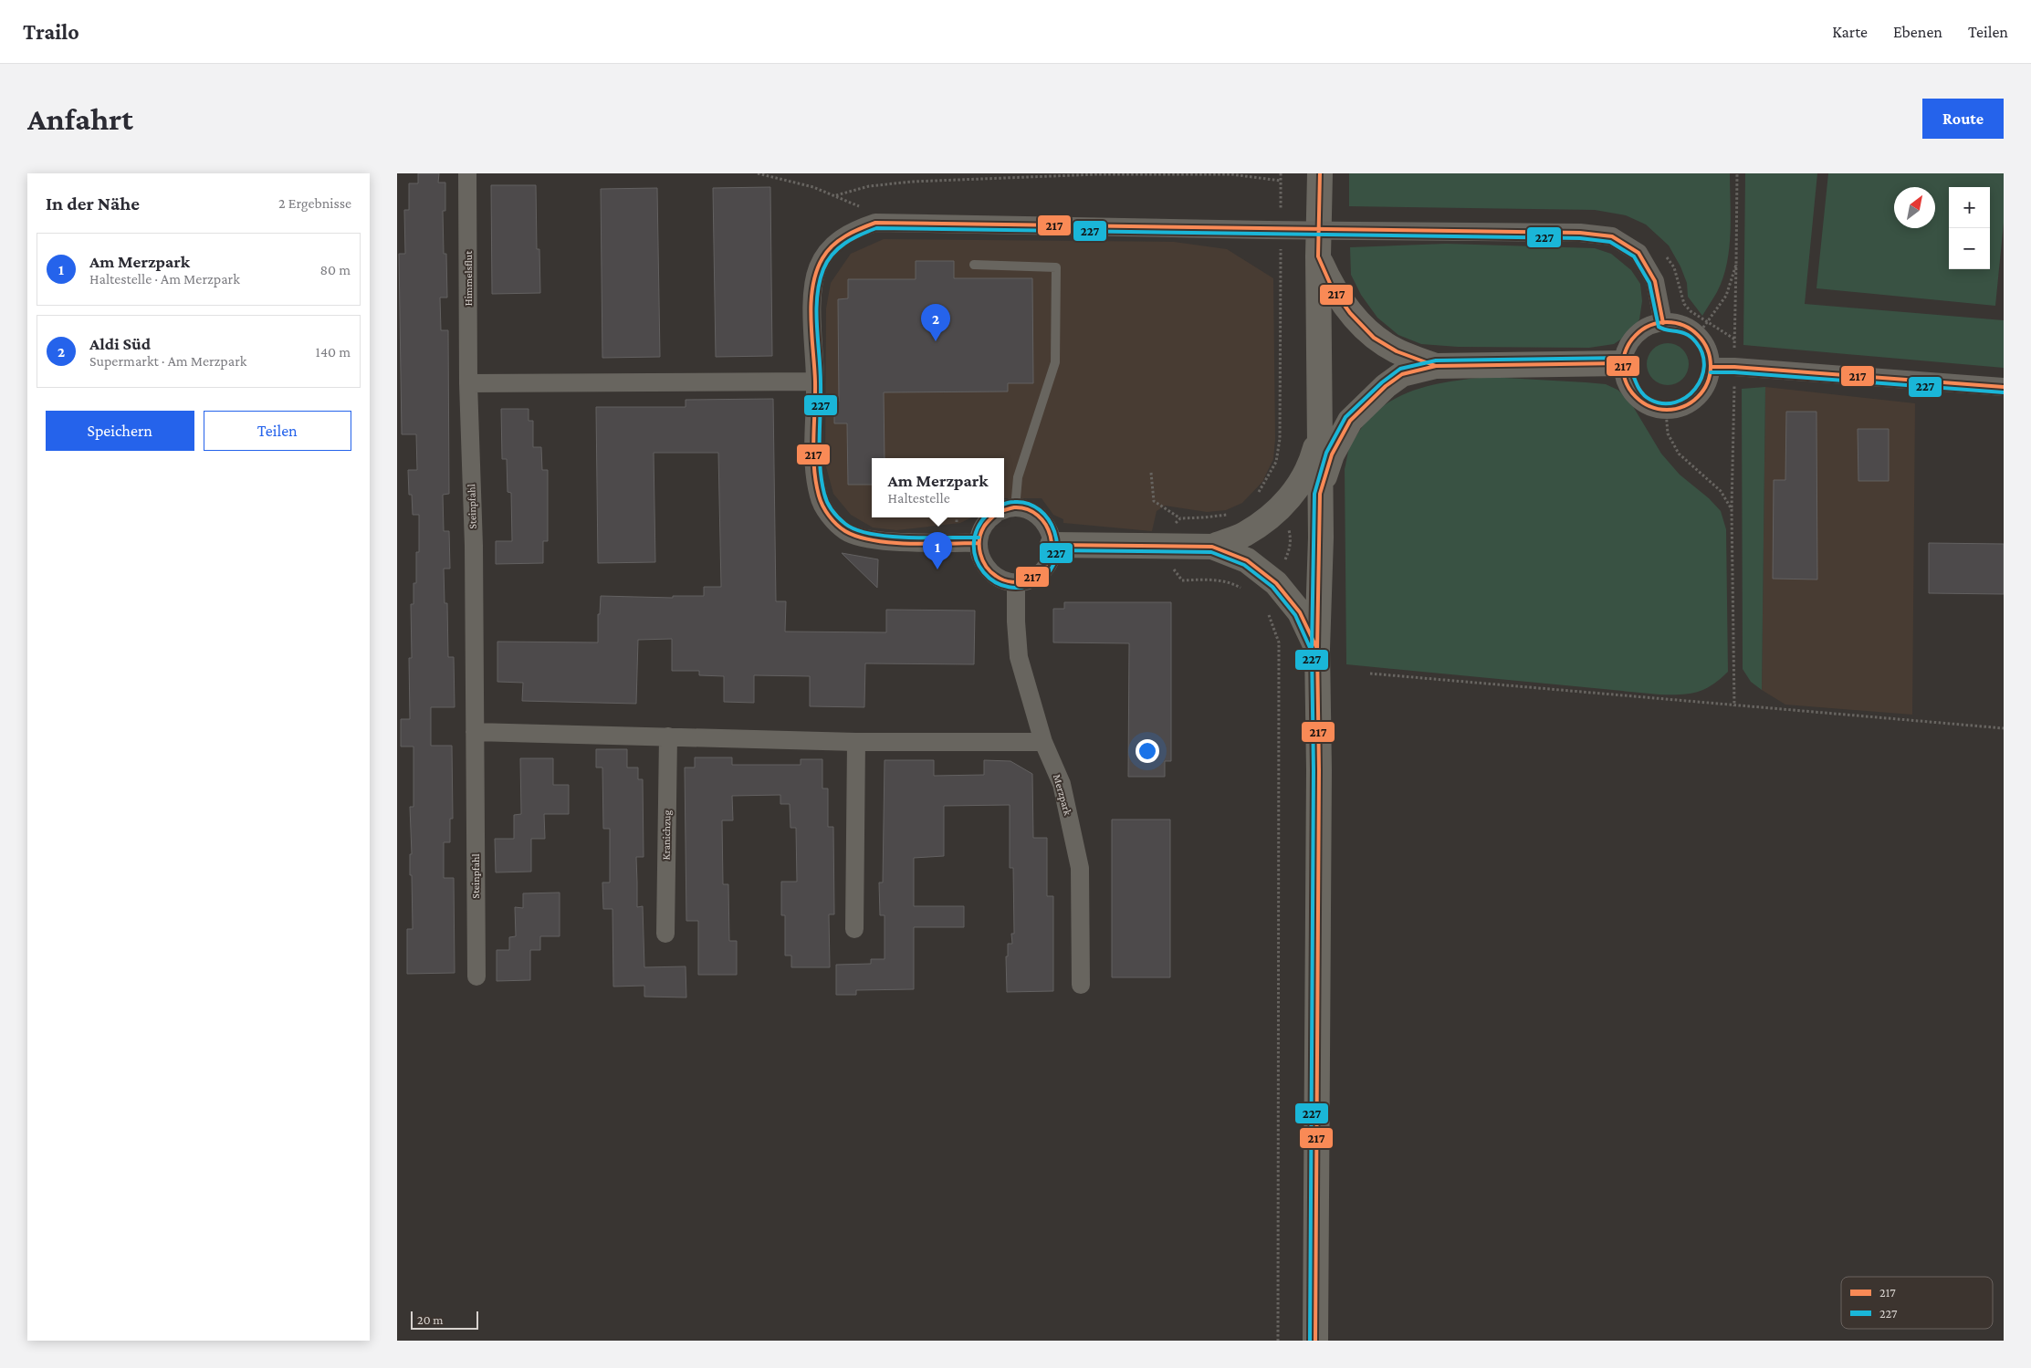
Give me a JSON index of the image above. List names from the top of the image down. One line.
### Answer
{"streets":{"street":["Himmelsflut","Steinpfahl","Merzpark","Kranichzug"]},"crossings":[["Himmelsflut","Steinpfahl"]],"lines":["transit line 217","transit line 227"],"legend":["217","227"],"scale_bar":"20 m","north":"top right","page":{"header":"Trailo","nav":["Karte","Ebenen","Teilen"],"buttons":["Route",["Speichern","Teilen"]],"title":"Anfahrt","heading":["In der Nähe","2 Ergebnisse"],"map_buttons":["+","−"],"list":[{"mark":"1","name":"Am Merzpark","note":"Haltestelle · Am Merzpark","value":"80 m"},{"mark":"2","name":"Aldi Süd","note":"Supermarkt · Am Merzpark","value":"140 m"}],"pins":["2","1"],"popup":["Am Merzpark","Haltestelle"],"scale":"20 m"}}
